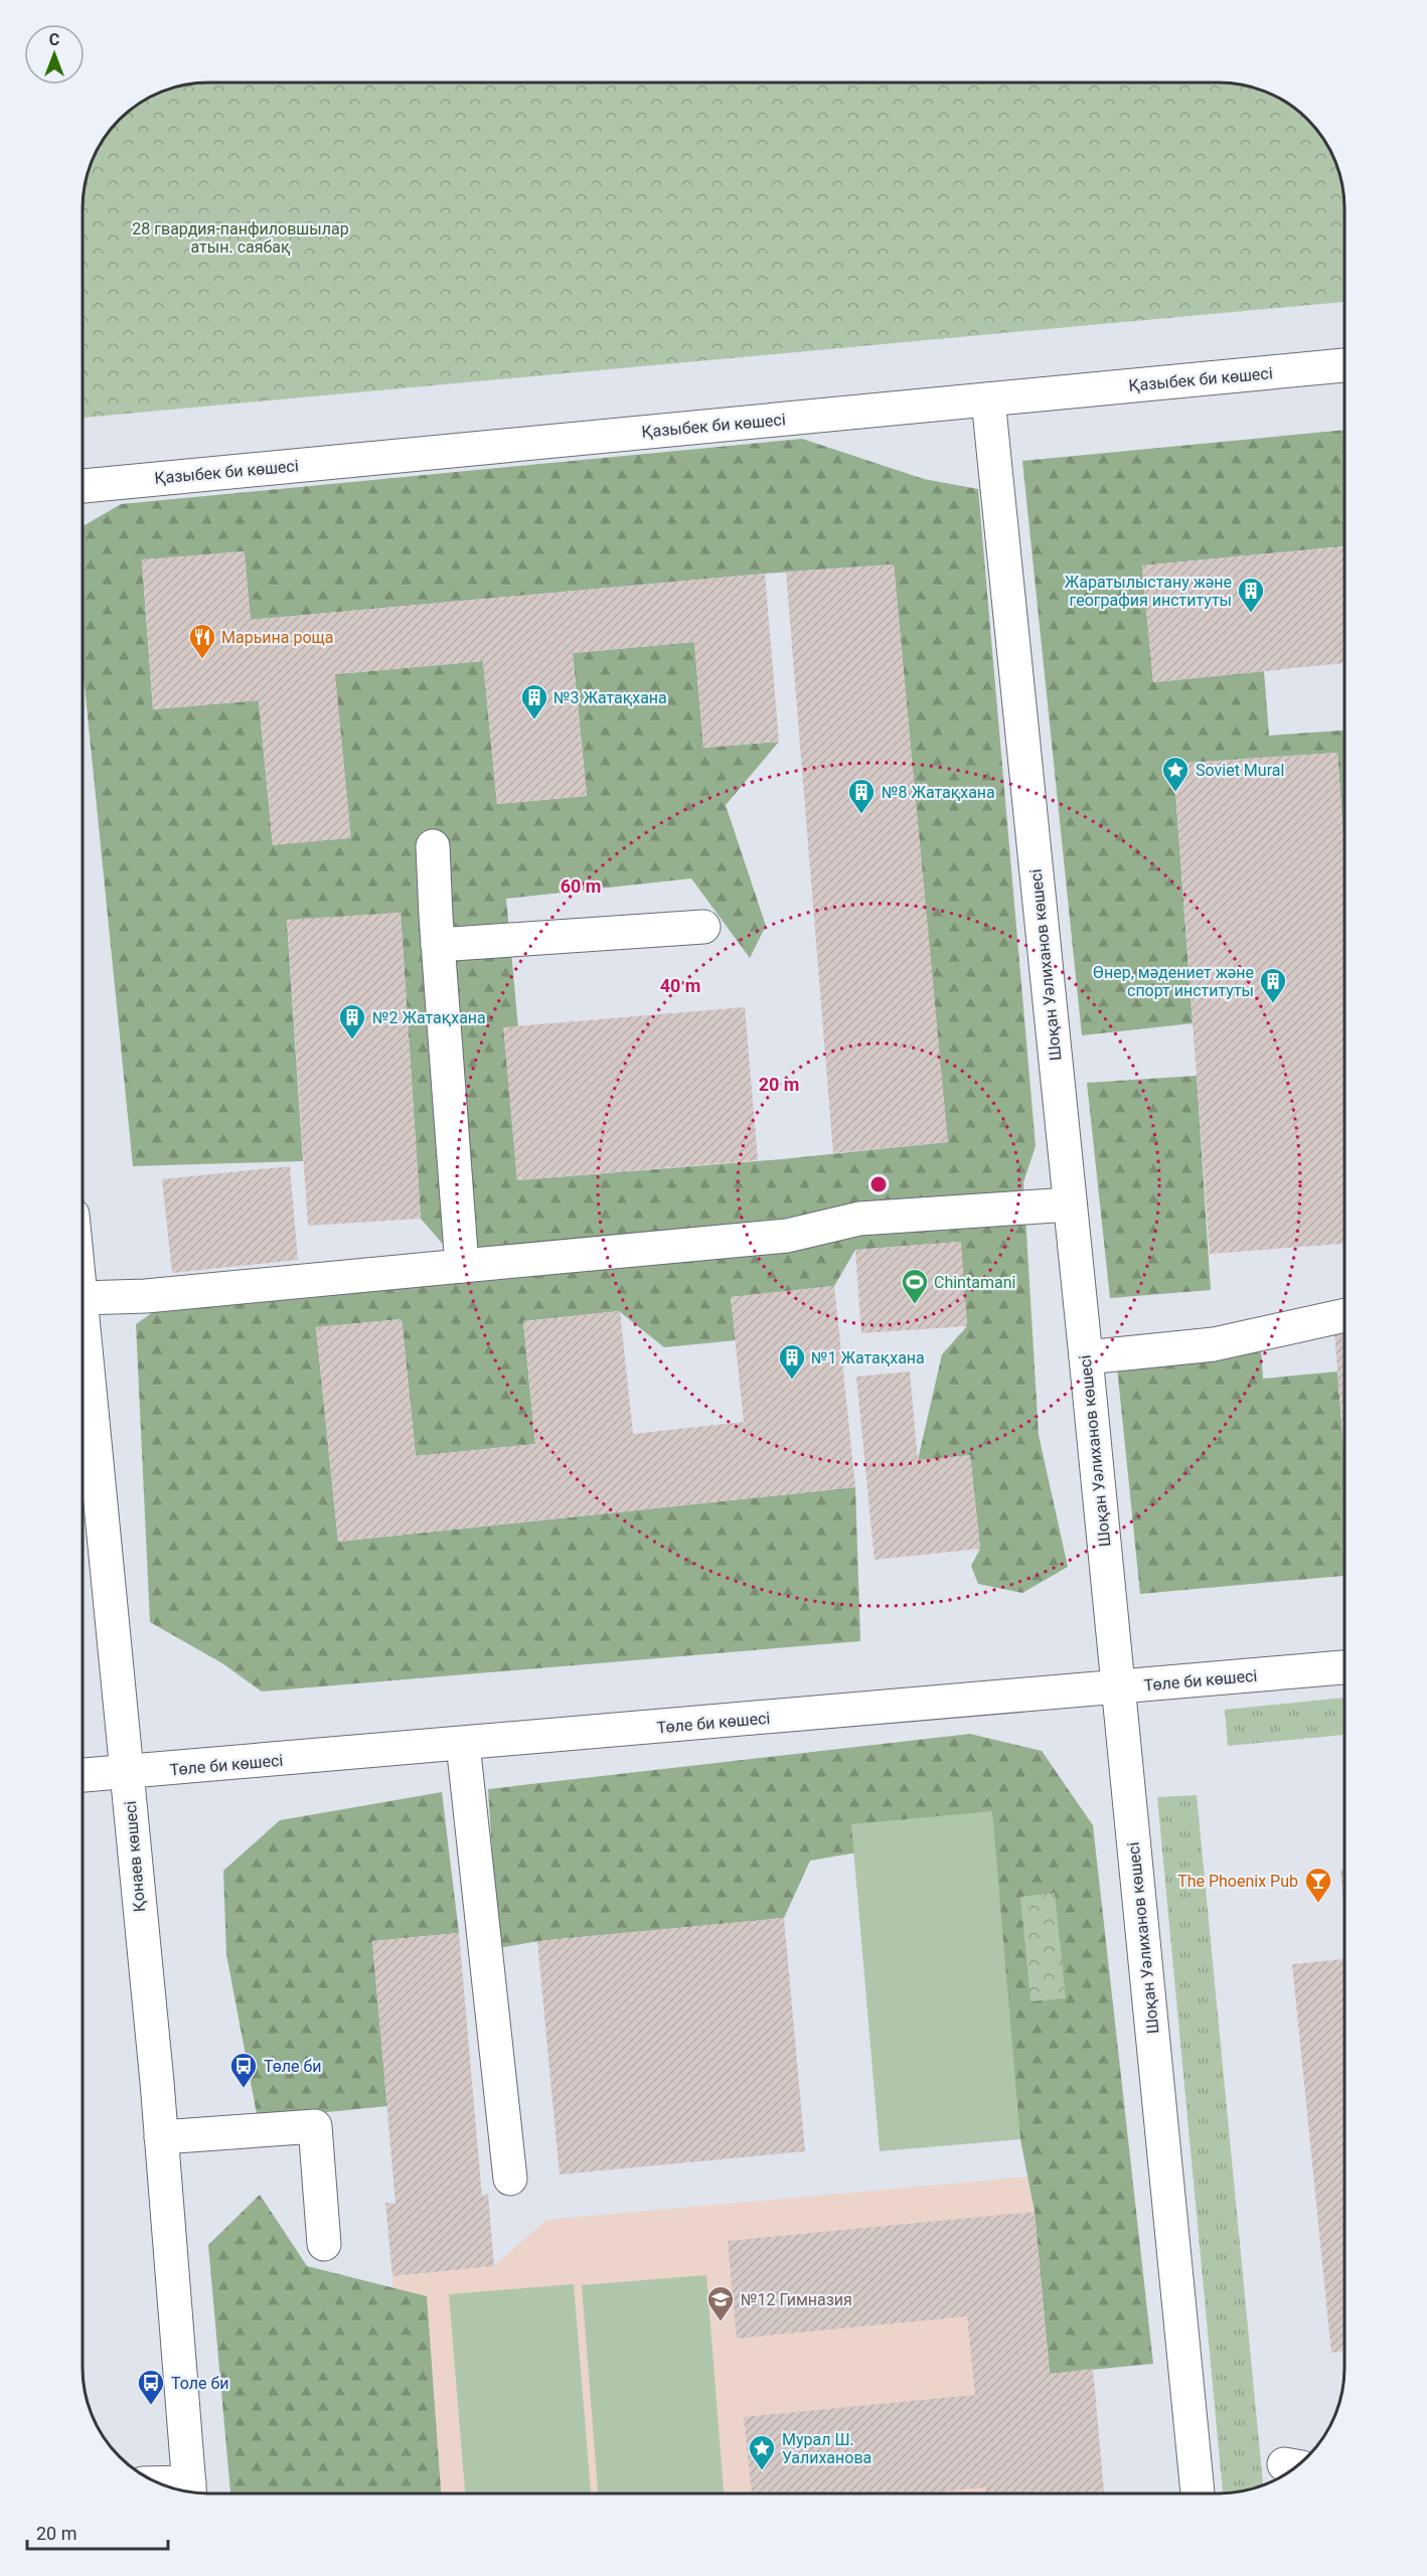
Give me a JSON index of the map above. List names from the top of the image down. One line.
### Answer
{"streets":{"street":["Қазыбек би көшесі","Шоқан Уәлиханов көшесі","Төле би көшесі","Қонаев көшесі"]},"crossings":[["Қазыбек би көшесі","Шоқан Уәлиханов көшесі"],["Шоқан Уәлиханов көшесі","Төле би көшесі"],["Төле би көшесі","Қонаев көшесі"]],"parks":["28 гвардия-панфиловшылар атын. саябақ"],"places":{"building":["Жаратылыстану және география институты","№3 Жатақхана","№8 Жатақхана","Өнер, мәдениет және спорт институты","№2 Жатақхана","№1 Жатақхана"],"restaurant":["Марьина роща"],"place":["Soviet Mural","Мурал Ш. Уалиханова"],"sports":["Chintamani"],"bar":["The Phoenix Pub"],"bus stop":["Төле би","Толе би"],"school or university":["№12 Гимназия"]},"scale_bar":"20 m","north":"top","rings":["60 m","40 m","20 m"]}
